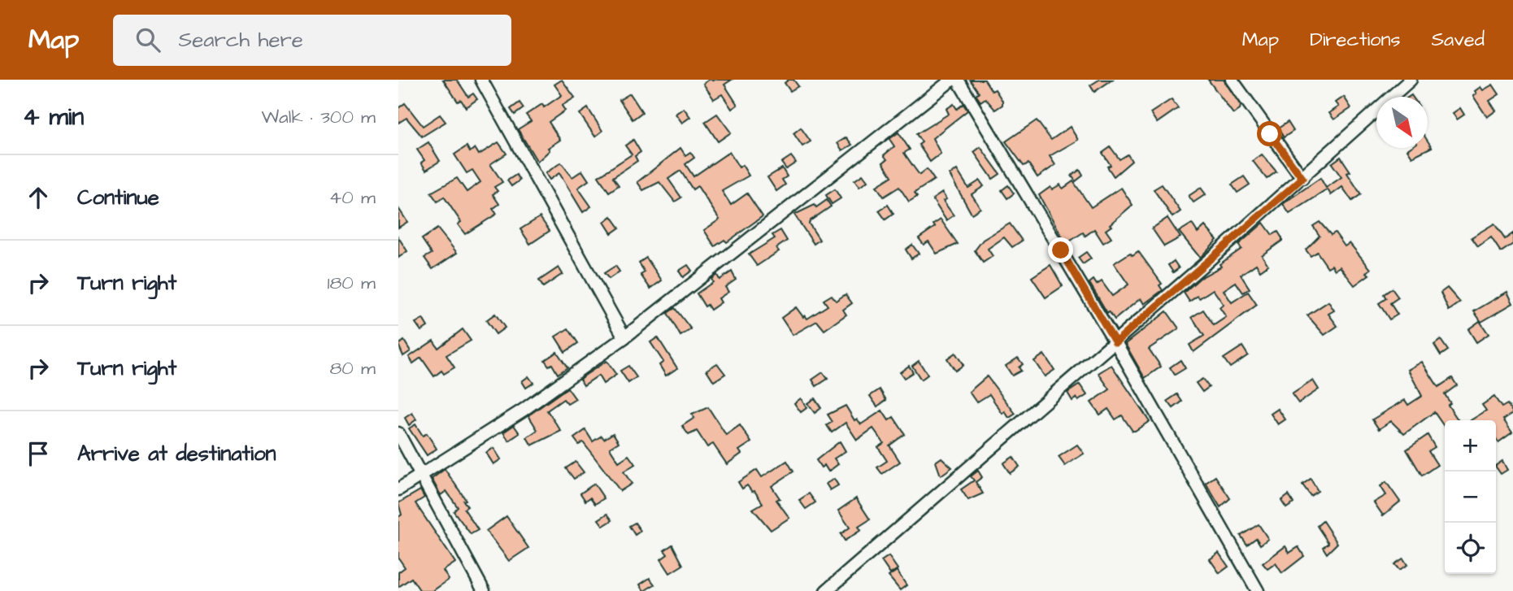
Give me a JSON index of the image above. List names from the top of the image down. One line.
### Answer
{"north":"bottom right","page":{"header":"Map","search":"Search here","nav":["Map","Directions","Saved"],"heading":["4 min","Walk · 300 m"],"list":[["Continue","40 m"],["Turn right","180 m"],["Turn right","80 m"],"Arrive at destination"],"map_buttons":["+","−"]}}
